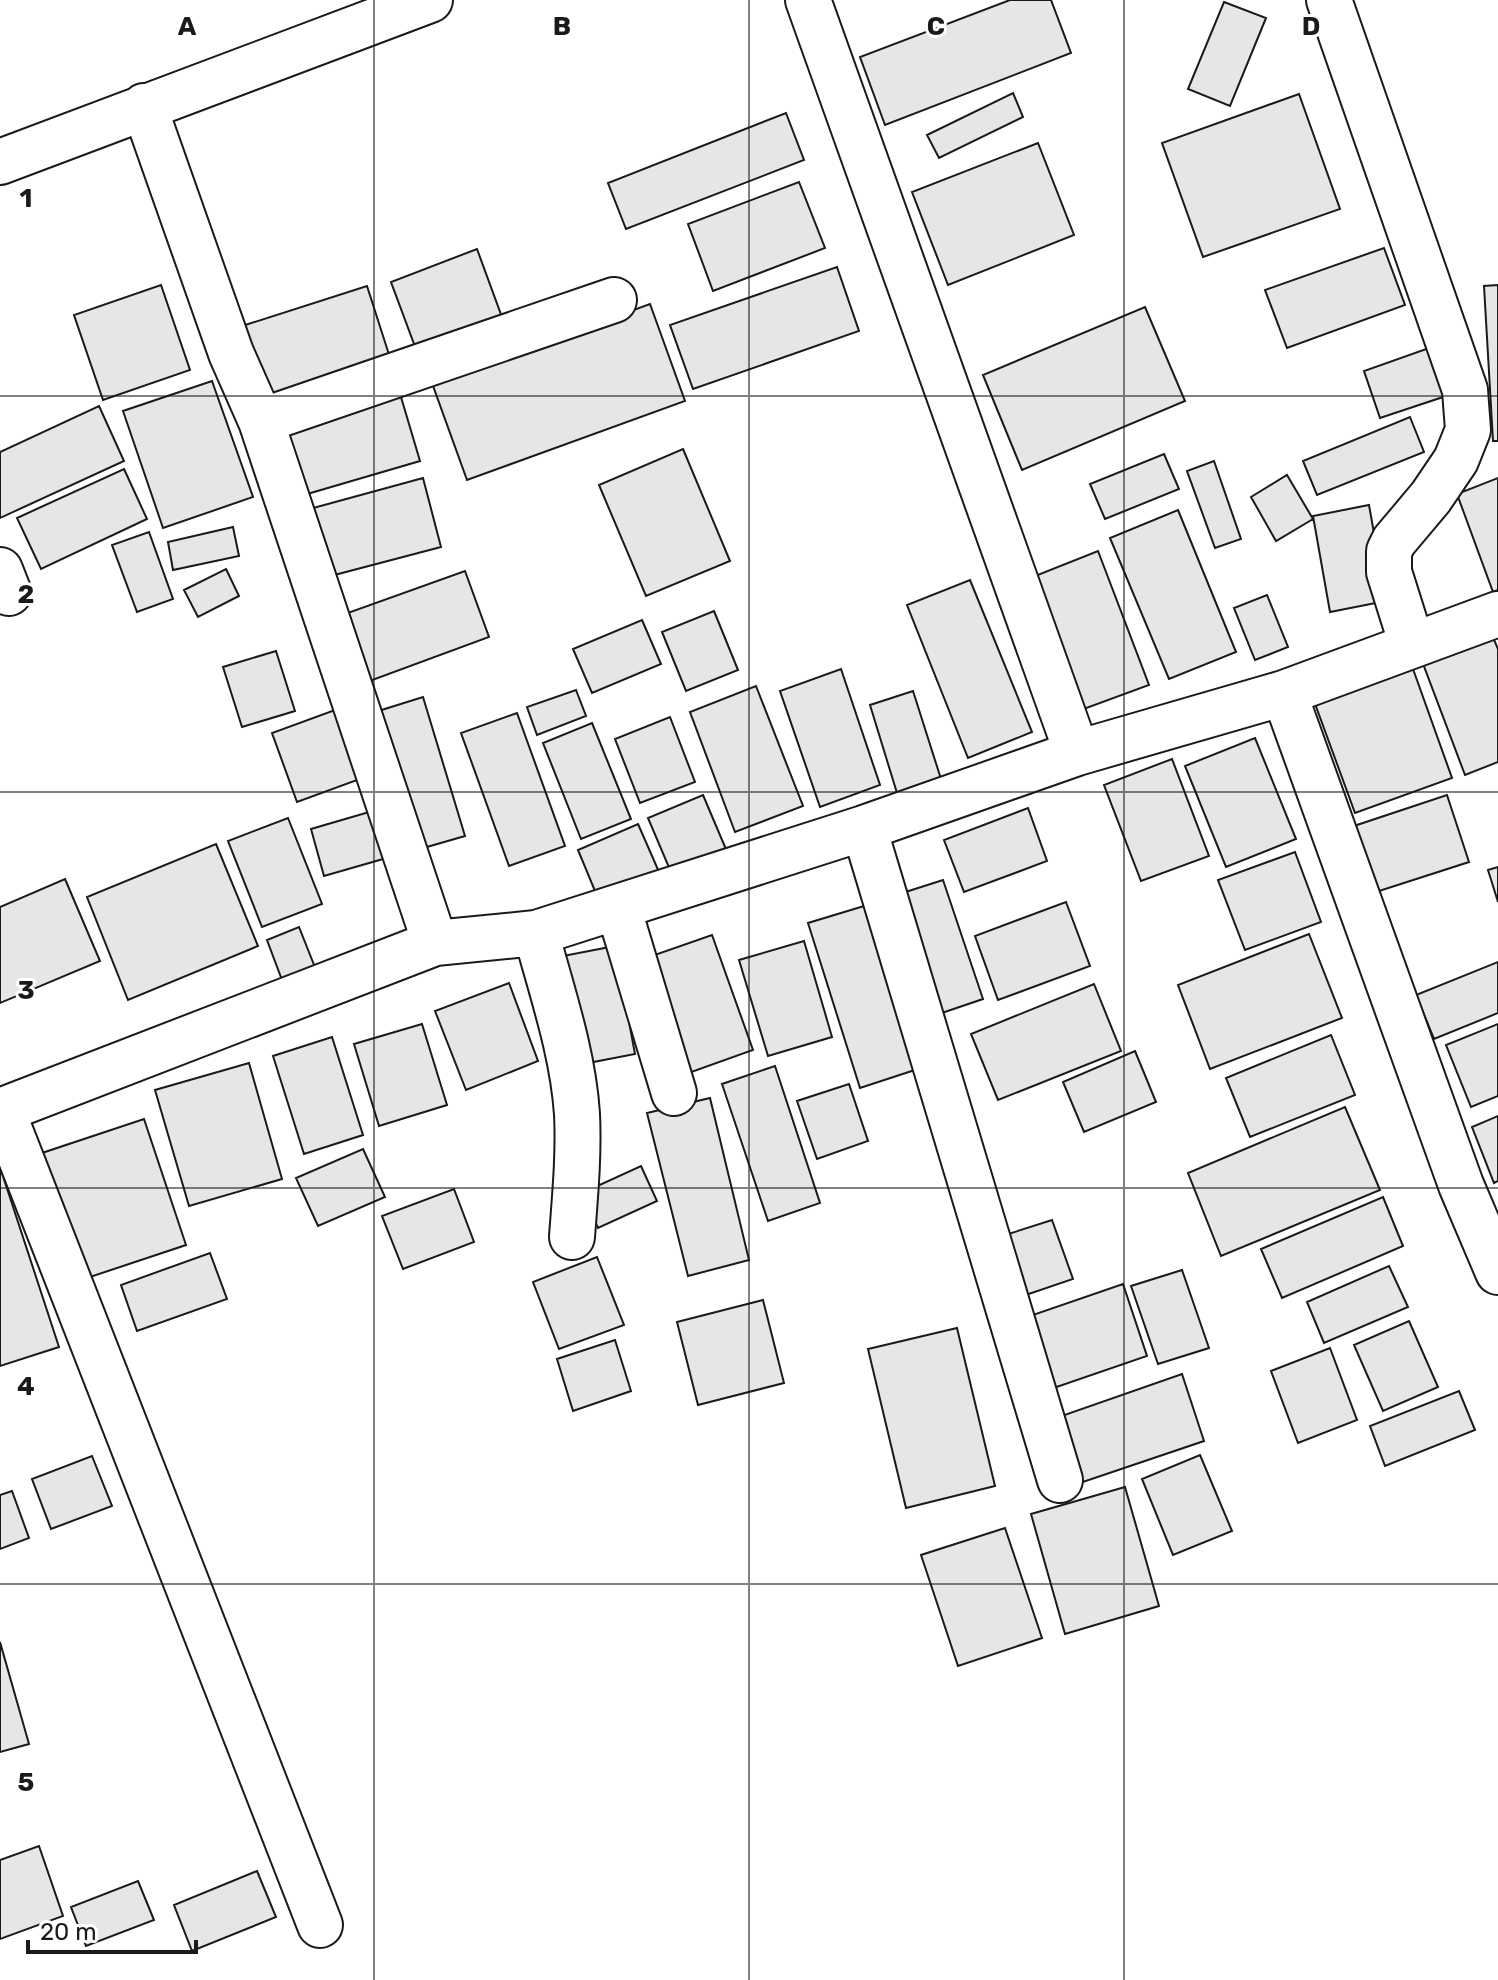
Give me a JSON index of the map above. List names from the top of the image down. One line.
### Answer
{"scale_bar":"20 m","grid":{"columns":["A","B","C","D"],"rows":["1","2","3","4","5"]}}
